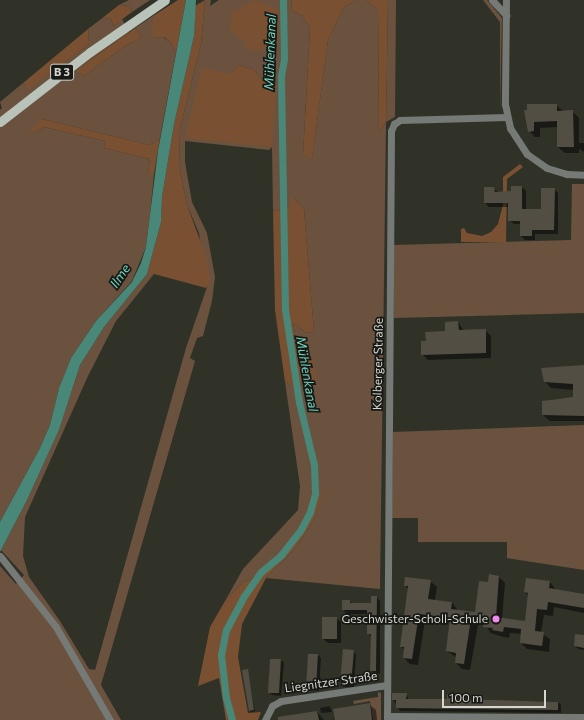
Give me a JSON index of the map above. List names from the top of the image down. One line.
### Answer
{"streets":{"main road":["B 3"],"street":["Kolberger Straße","Liegnitzer Straße"]},"crossings":[["Kolberger Straße","Liegnitzer Straße"]],"water":["Mühlenkanal","Ilme"],"places":["Geschwister-Scholl-Schule"],"scale_bar":"100 m"}
